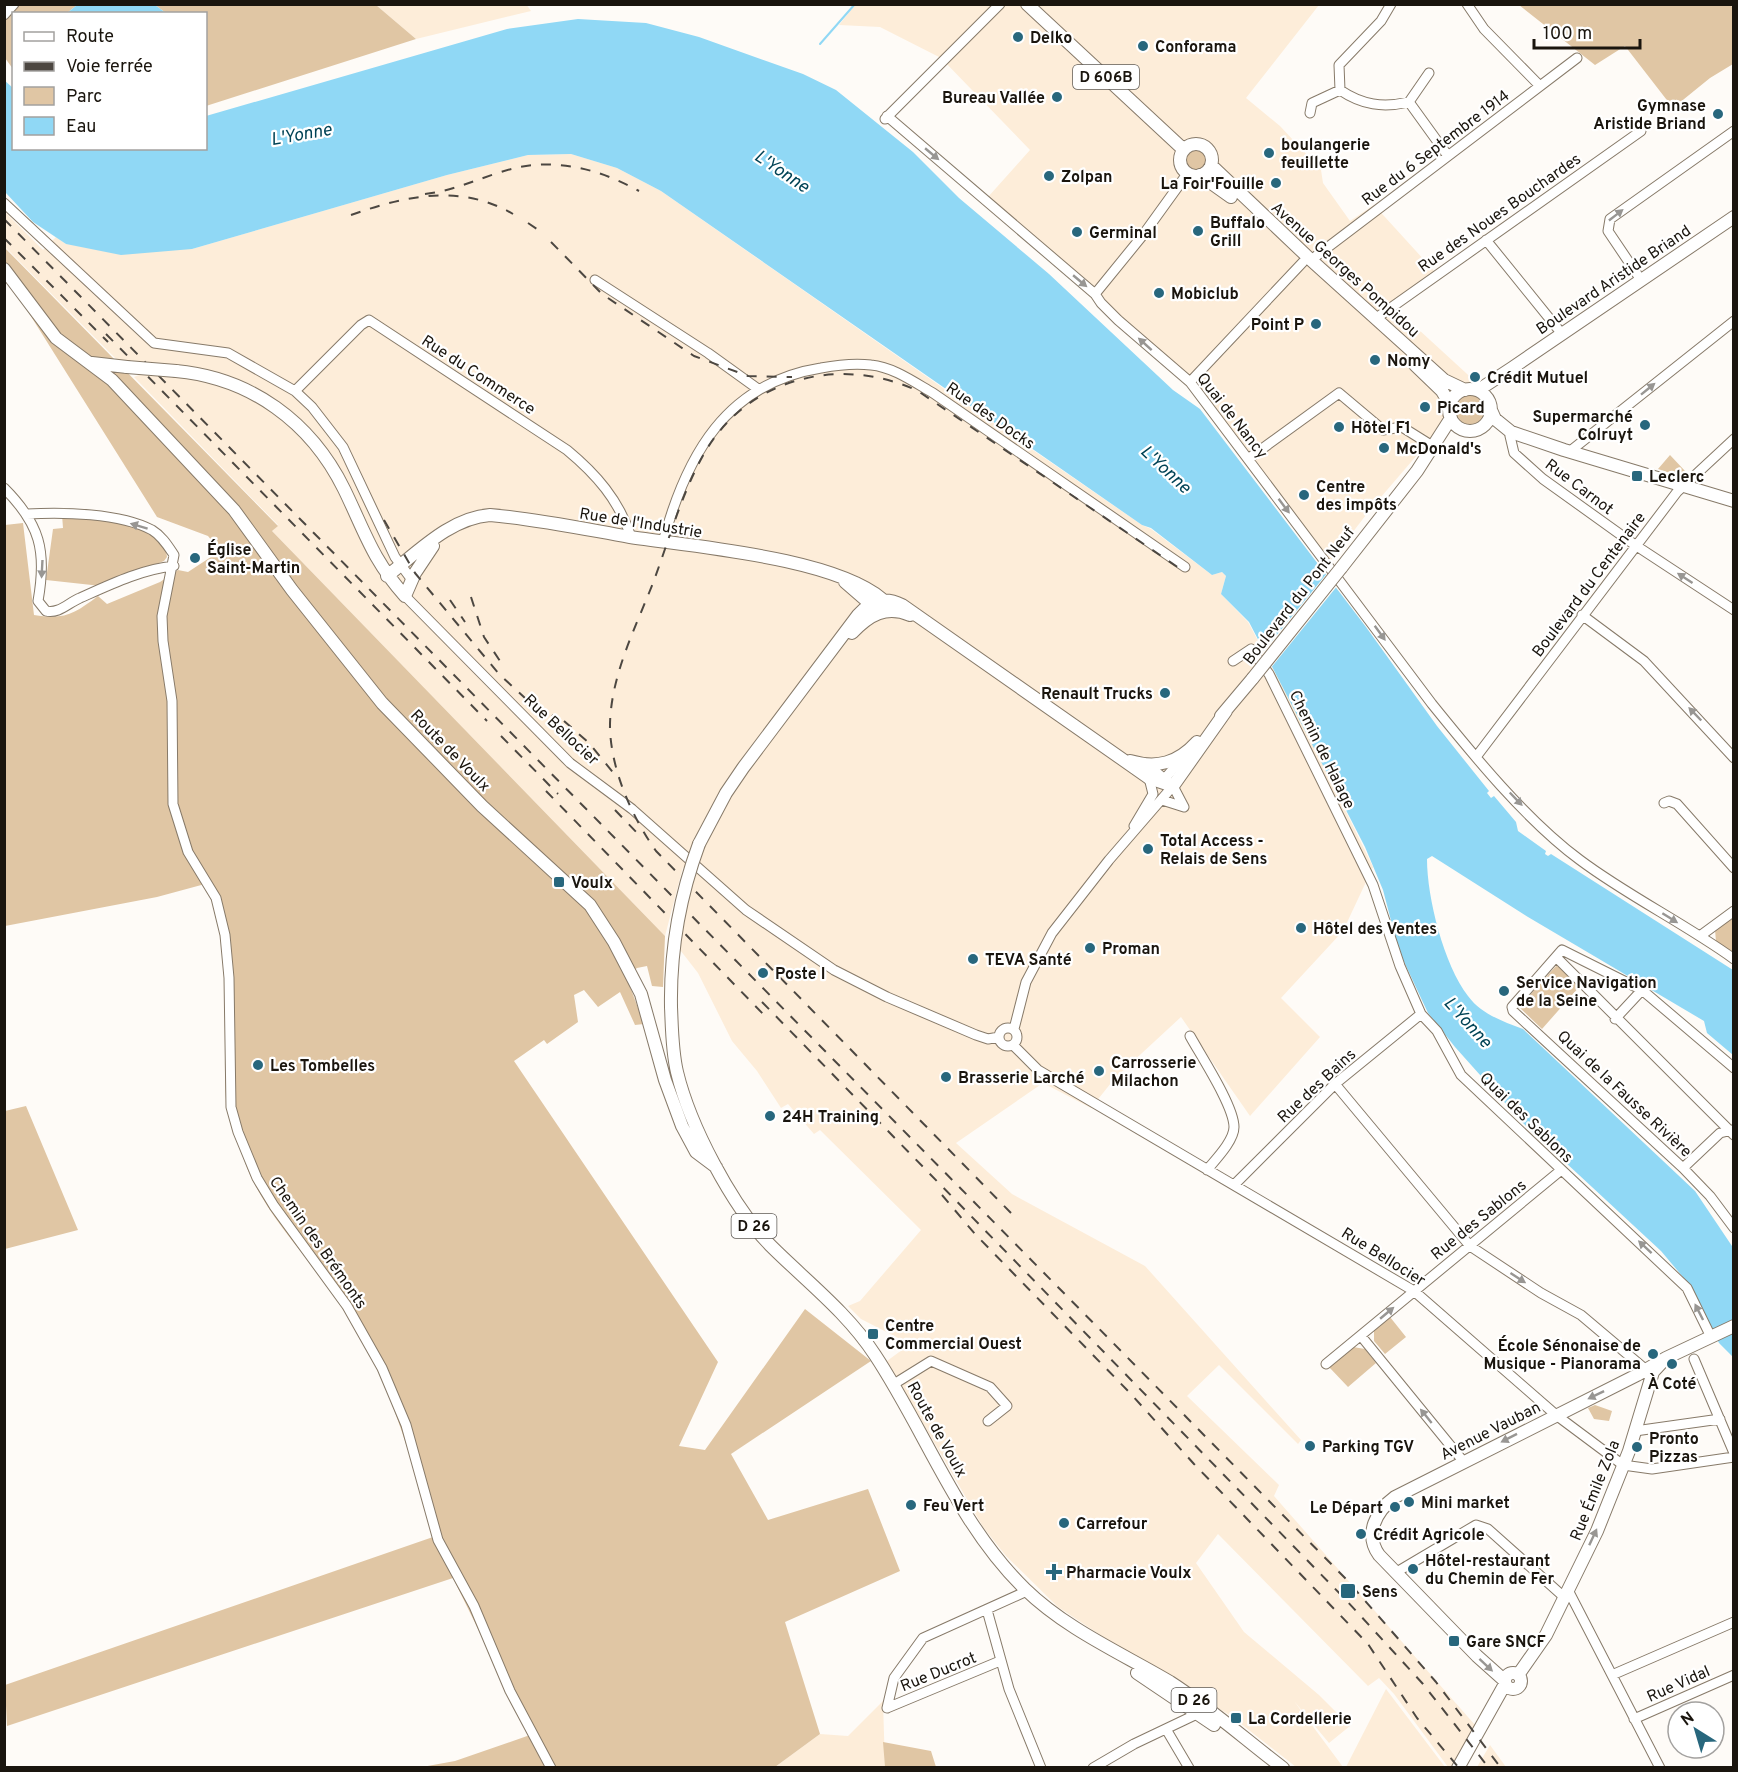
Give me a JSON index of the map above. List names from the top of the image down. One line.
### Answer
{"streets":{"main road":["D 606B","Avenue Georges Pompidou","Boulevard Aristide Briand","Rue de l'Industrie","Boulevard du Pont Neuf","Rue Bellocier","Route de Voulx","D 26","Avenue Vauban","Rue Émile Zola"],"street":["Rue du 6 Septembre 1914","Rue des Noues Bouchardes","Rue du Commerce","Rue des Docks","Quai de Nancy","Rue Carnot","Boulevard du Centenaire","Chemin de Halage","Rue des Bains","Quai de la Fausse Rivière","Quai des Sablons","Rue des Sablons","Chemin des Brémonts","Rue Ducrot","Rue Vidal"]},"crossings":[["D 606B","Avenue Georges Pompidou"],["Rue du 6 Septembre 1914","Avenue Georges Pompidou"],["Rue du 6 Septembre 1914","Quai de Nancy"],["Rue des Noues Bouchardes","Avenue Georges Pompidou"],["Avenue Georges Pompidou","Boulevard Aristide Briand"],["Rue du Commerce","Rue de l'Industrie"],["Rue des Docks","Rue de l'Industrie"],["Quai de Nancy","Boulevard du Centenaire"],["Rue Carnot","Boulevard du Centenaire"],["Rue de l'Industrie","Rue Bellocier"],["Boulevard du Pont Neuf","Rue Bellocier"],["Rue Bellocier","Rue des Bains"],["Rue Bellocier","Rue des Sablons"],["Rue Bellocier","D 26"],["Rue Bellocier","Avenue Vauban"],["Rue Bellocier","Rue Émile Zola"],["Chemin de Halage","Quai des Sablons"],["Route de Voulx","D 26"],["Rue des Bains","Quai des Sablons"],["Quai des Sablons","Rue des Sablons"],["Quai des Sablons","Rue Émile Zola"],["Avenue Vauban","Rue Émile Zola"]],"one_way":["Rue Carnot","Quai des Sablons","Avenue Vauban"],"water":["L'Yonne"],"places":{"other":["Delko","Conforama","Bureau Vallée","Gymnase Aristide Briand","boulangerie feuillette","Zolpan","La Foir'Fouille","Buffalo Grill","Germinal","Mobiclub","Point P","Nomy","Crédit Mutuel","Picard","Supermarché Colruyt","Hôtel F1","McDonald's","Centre des impôts","Église Saint-Martin","Renault Trucks","Total Access - Relais de Sens","Hôtel des Ventes","Proman","TEVA Santé","Poste I","Service Navigation de la Seine","Les Tombelles","Carrosserie Milachon","Brasserie Larché","24H Training","École Sénonaise de Musique - Pianorama","À Coté","Parking TGV","Pronto Pizzas","Mini market","Feu Vert","Le Départ","Carrefour","Crédit Agricole","Hôtel-restaurant du Chemin de Fer"],"transit":["Leclerc","Voulx","Centre Commercial Ouest","Sens","Gare SNCF","La Cordellerie"],"health":["Pharmacie Voulx"]},"legend":["Route","Voie ferrée","Parc","Eau"],"scale_bar":"100 m","north":"top left"}
